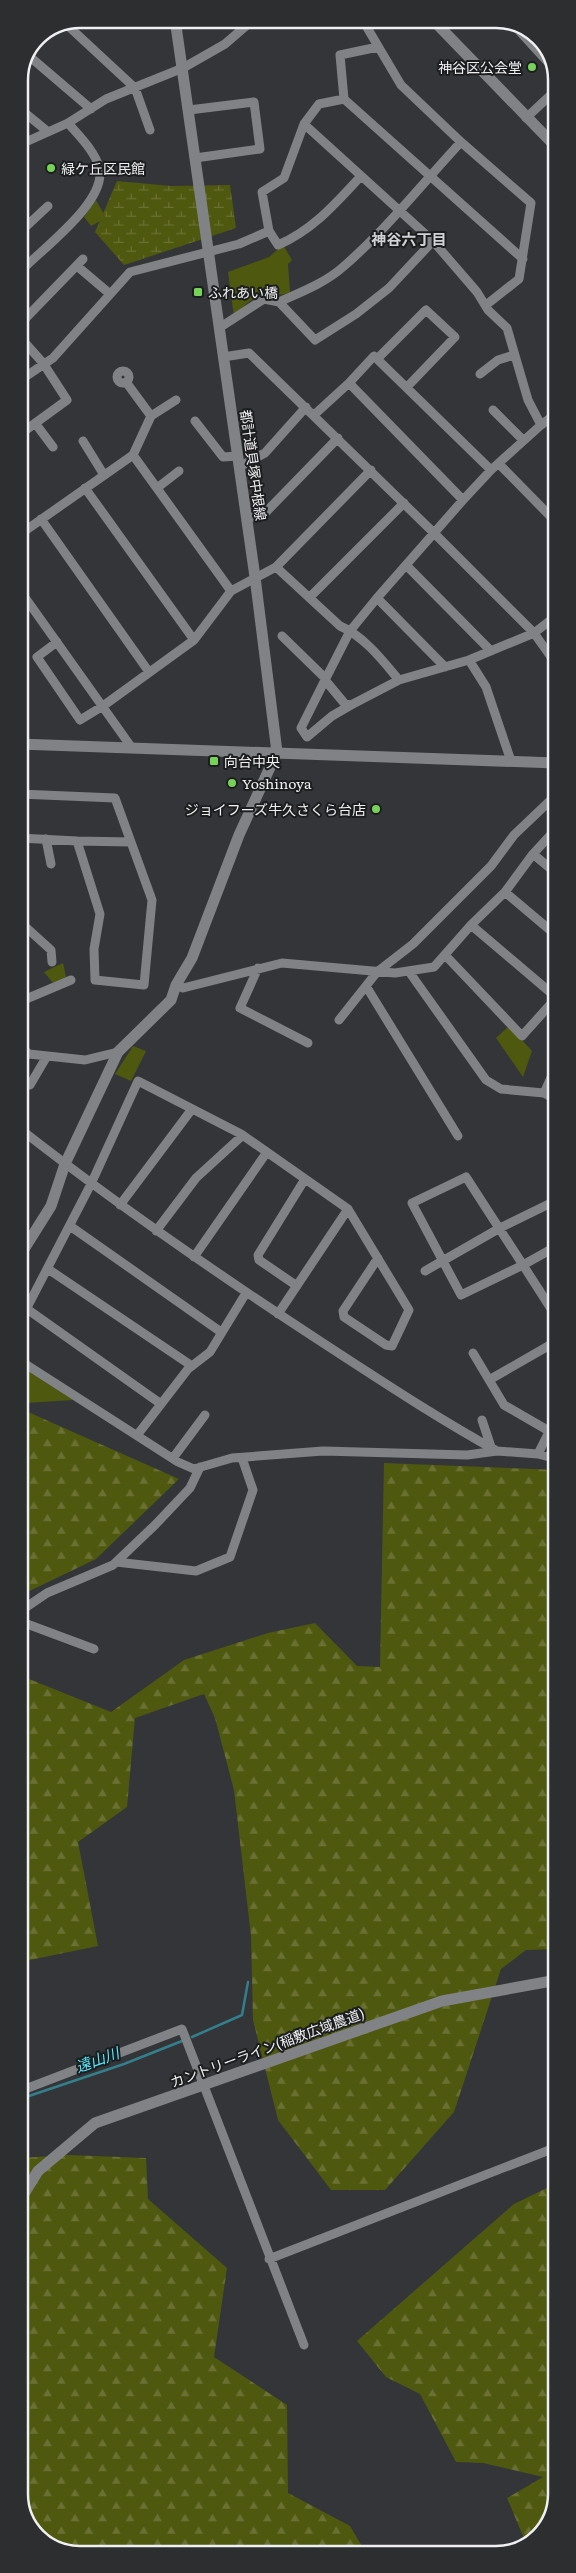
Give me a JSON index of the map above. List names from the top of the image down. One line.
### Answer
{"streets":{"street":["都計道貝塚中根線","カントリーライン(稲敷広域農道)"]},"districts":["神谷六丁目"],"water":["遠山川"],"places":{"other":["神谷区公会堂","緑ケ丘区民館","Yoshinoya","ジョイフーズ牛久さくら台店"],"transit":["ふれあい橋","向台中央"]}}
